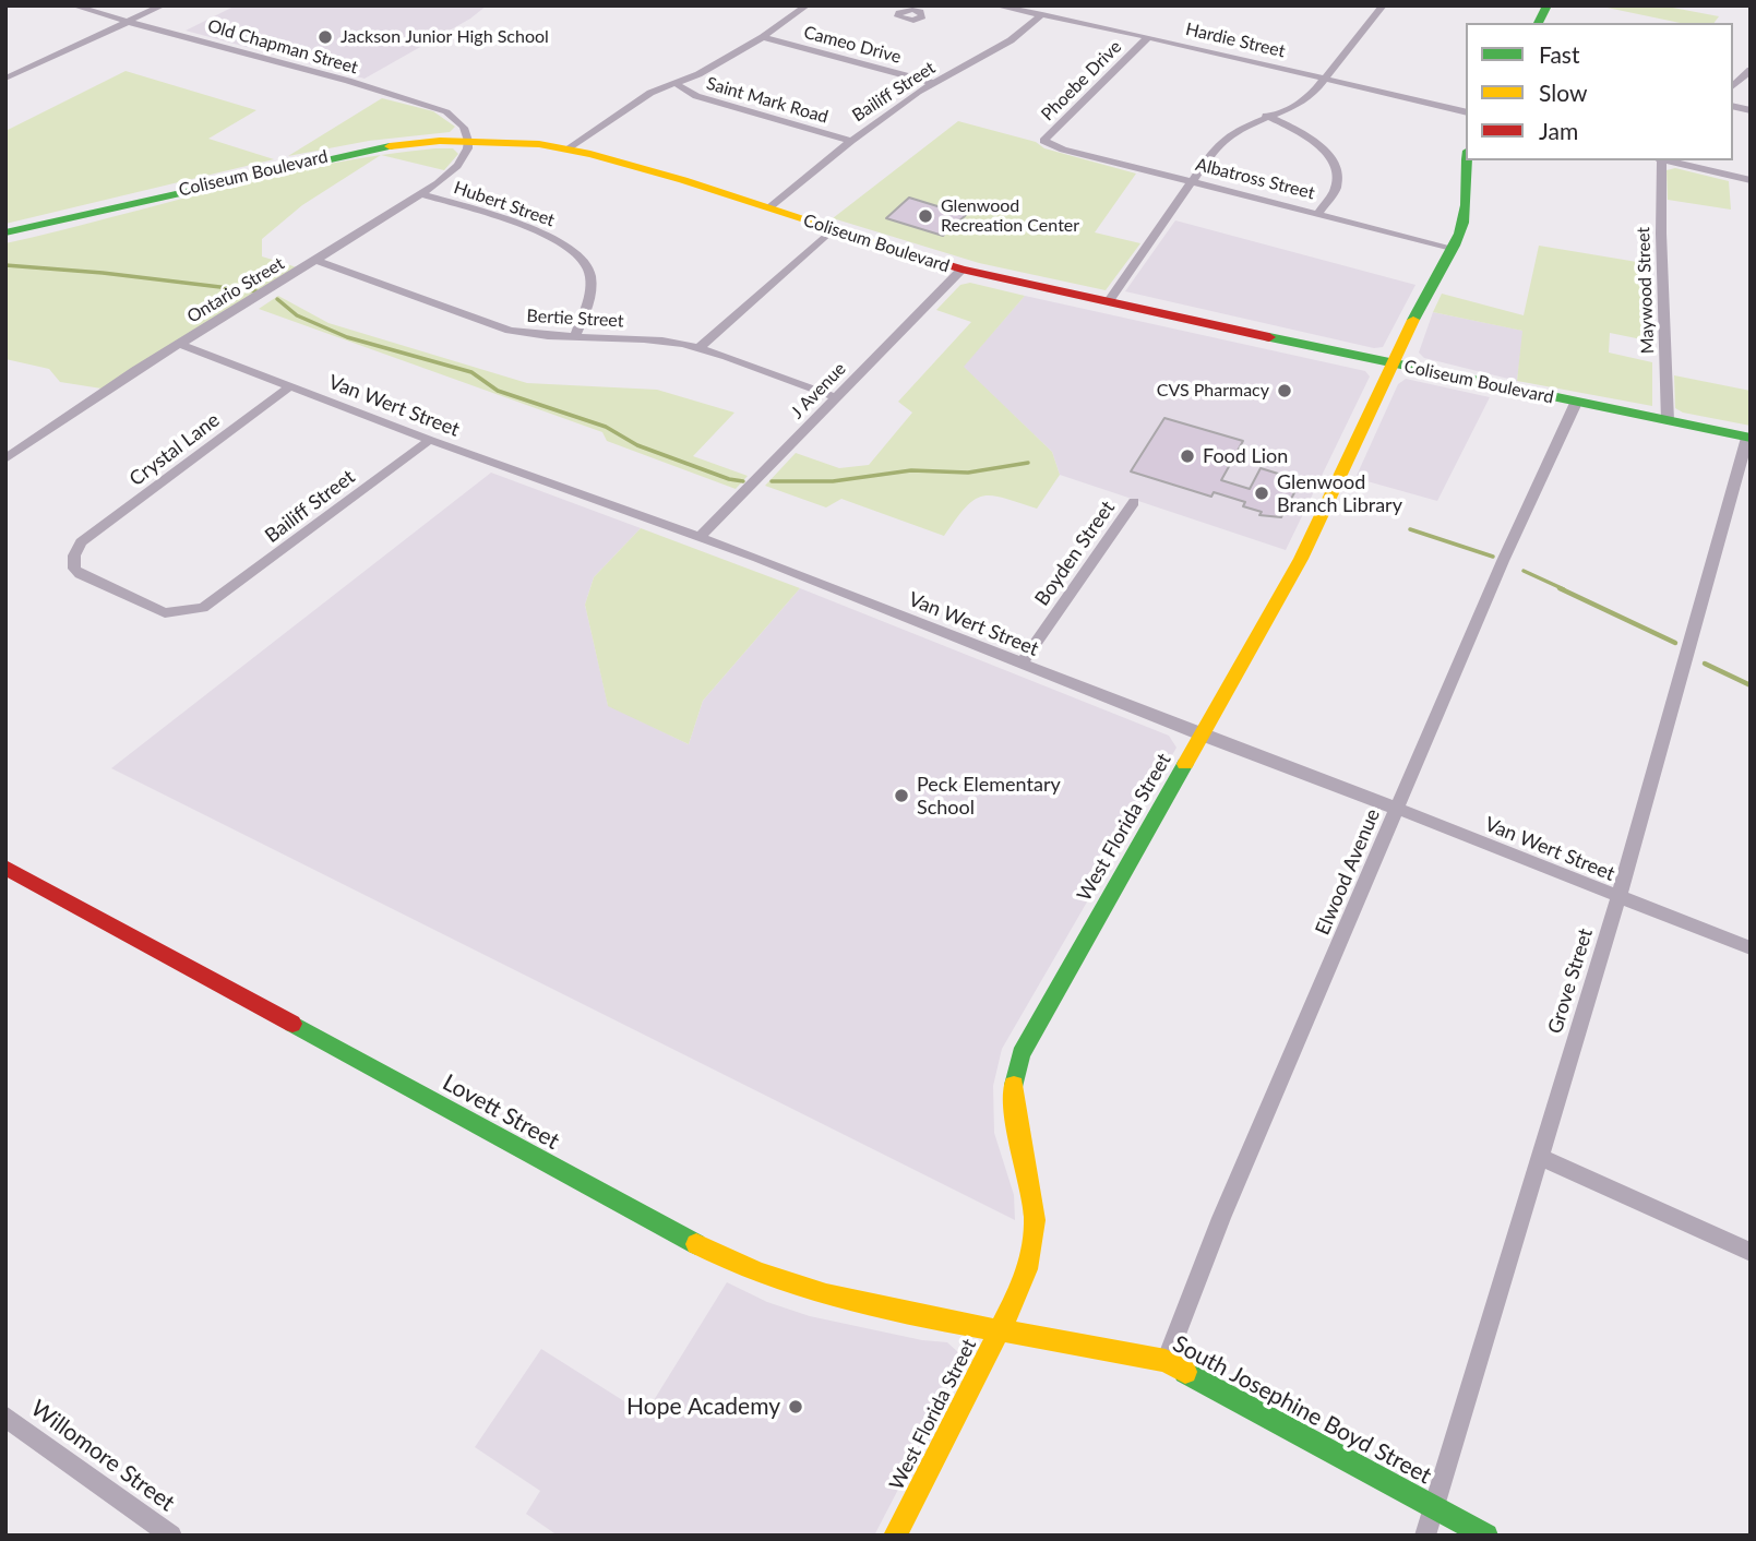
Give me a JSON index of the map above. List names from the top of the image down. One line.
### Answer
{"streets":{"main road":["Coliseum Boulevard","West Florida Street","Lovett Street","South Josephine Boyd Street"],"street":["Hardie Street","Cameo Drive","Old Chapman Street","Phoebe Drive","Bailiff Street","Saint Mark Road","Albatross Street","Hubert Street","Ontario Street","Maywood Street","Bertie Street","J Avenue","Van Wert Street","Crystal Lane","Boyden Street","Elwood Avenue","Grove Street","Willomore Street"]},"crossings":[["Hardie Street","Phoebe Drive"],["Hardie Street","Bailiff Street"],["Cameo Drive","Bailiff Street"],["Old Chapman Street","Coliseum Boulevard"],["Old Chapman Street","Ontario Street"],["Phoebe Drive","Albatross Street"],["Bailiff Street","Saint Mark Road"],["Bailiff Street","Coliseum Boulevard"],["Bailiff Street","Van Wert Street"],["Bailiff Street","Crystal Lane"],["Coliseum Boulevard","Ontario Street"],["Coliseum Boulevard","Maywood Street"],["Coliseum Boulevard","J Avenue"],["Coliseum Boulevard","West Florida Street"],["Coliseum Boulevard","Elwood Avenue"],["Coliseum Boulevard","Grove Street"],["Albatross Street","West Florida Street"],["Hubert Street","Ontario Street"],["Hubert Street","Bertie Street"],["Ontario Street","Bertie Street"],["Ontario Street","Van Wert Street"],["Bertie Street","J Avenue"],["J Avenue","Van Wert Street"],["Van Wert Street","Crystal Lane"],["Van Wert Street","Boyden Street"],["Van Wert Street","West Florida Street"],["Van Wert Street","Elwood Avenue"],["Van Wert Street","Grove Street"],["West Florida Street","Lovett Street"],["West Florida Street","South Josephine Boyd Street"],["Elwood Avenue","South Josephine Boyd Street"],["Grove Street","South Josephine Boyd Street"],["Lovett Street","South Josephine Boyd Street"]],"places":["Jackson Junior High School","Glenwood Recreation Center","CVS Pharmacy","Food Lion","Glenwood Branch Library","Peck Elementary School","Hope Academy"],"legend":["Fast","Slow","Jam"]}
